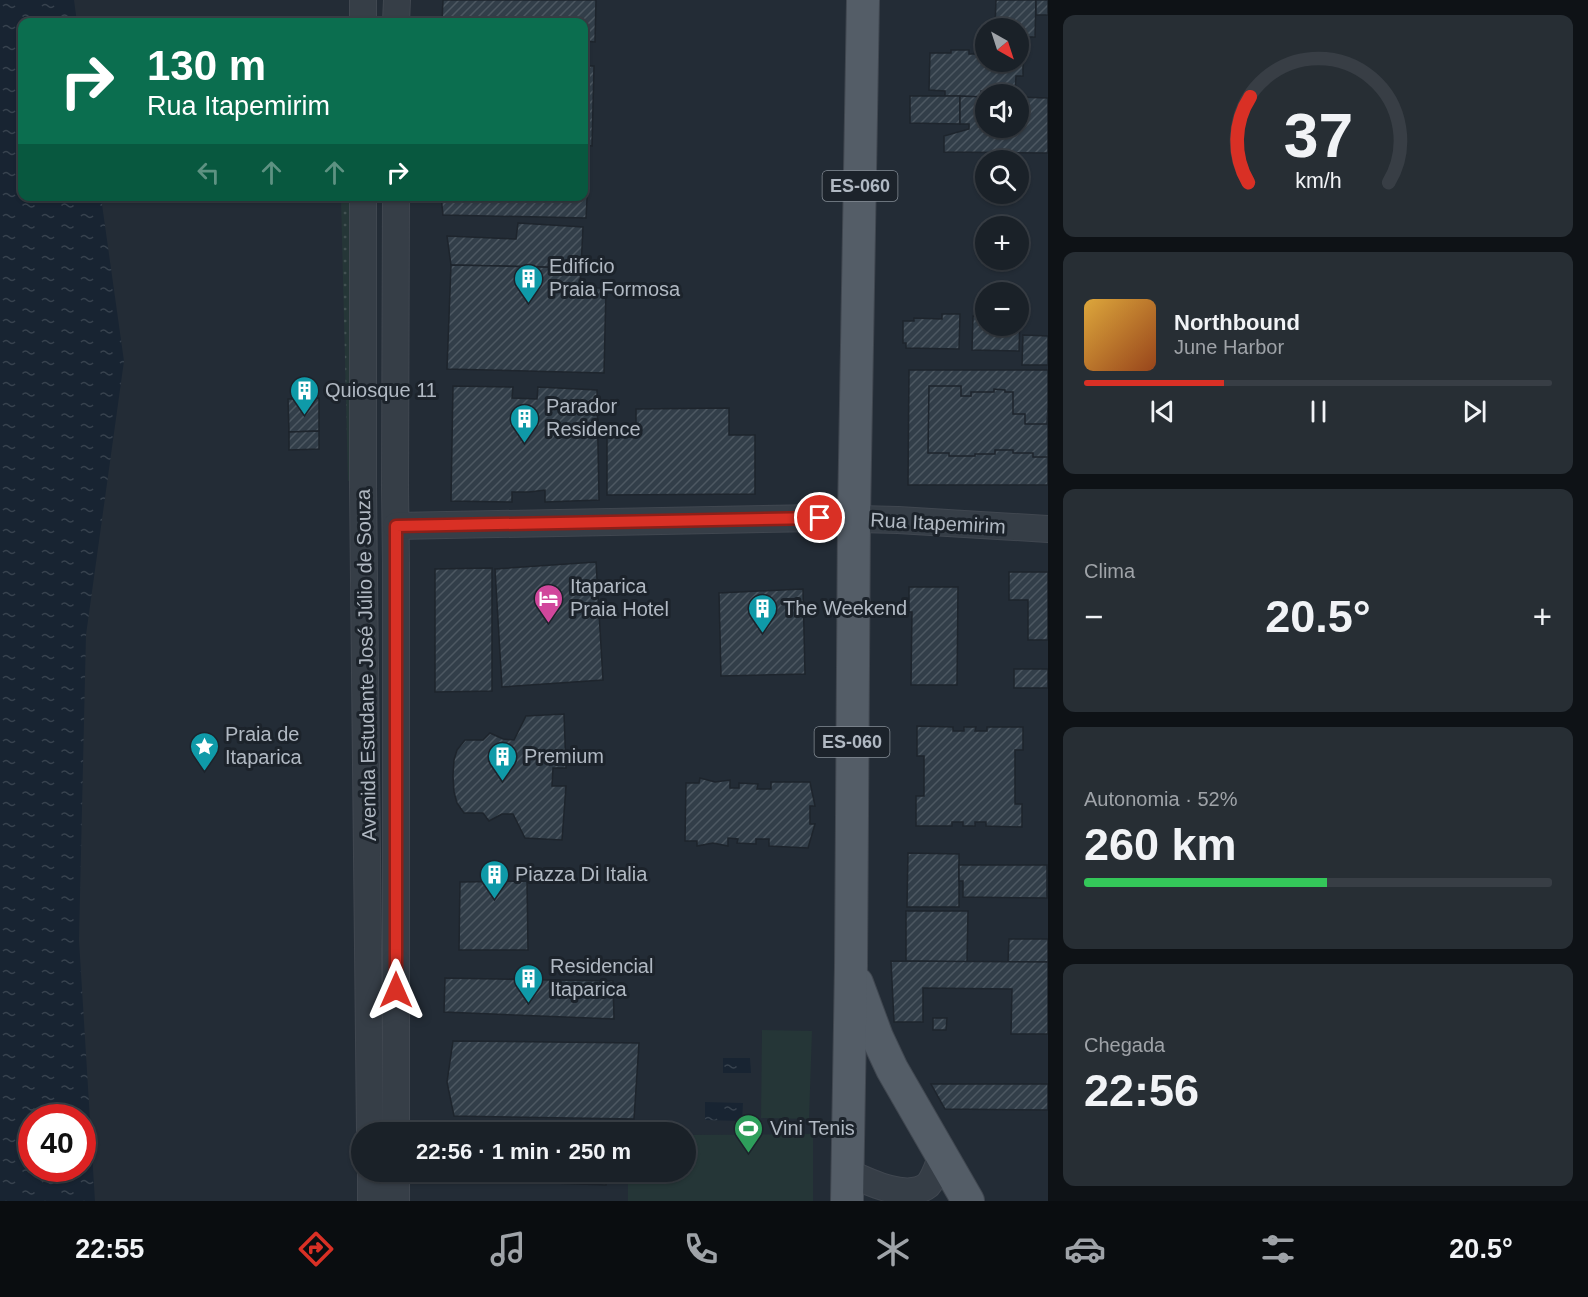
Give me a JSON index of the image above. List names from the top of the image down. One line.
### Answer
{"streets":{"main road":["ES-060"],"street":["Rua Itapemirim","Avenida Estudante José Júlio de Souza"]},"crossings":[["ES-060","Rua Itapemirim"],["Rua Itapemirim","Avenida Estudante José Júlio de Souza"]],"places":{"building":["Edifício Praia Formosa","Quiosque 11","Parador Residence","The Weekend","Premium","Piazza Di Italia","Residencial Itaparica"],"hotel":["Itaparica Praia Hotel"],"place":["Praia de Itaparica"],"sports":["Vini Tenis"]},"north":"bottom right","page":{"map_buttons":["+","−"],"turn":["130 m","Rua Itapemirim"],"song":["Northbound","June Harbor"],"tile":["Clima",["Autonomia · 52%","260 km"],["Chegada","22:56"]],"heat":["−","20.5°","+"],"limit":"40","trip":"22:56 · 1 min · 250 m","tabs":["22:55","20.5°"],"gauge":["37","km/h"]}}
